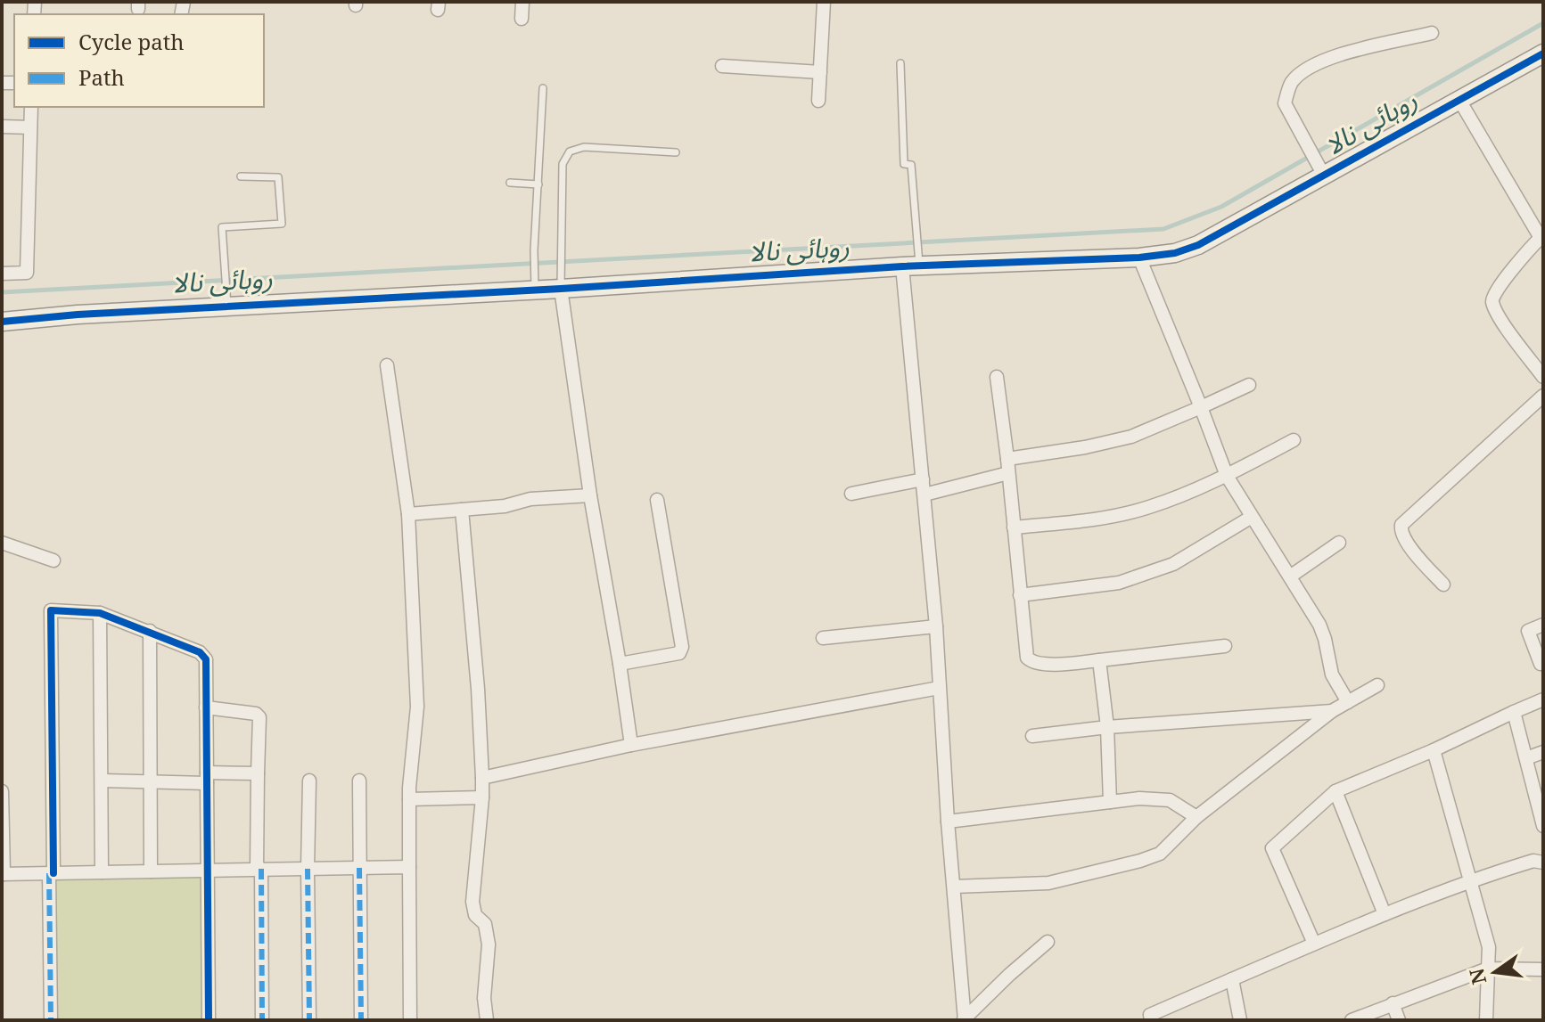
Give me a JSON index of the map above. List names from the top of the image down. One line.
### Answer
{"water":["روہائی نالا"],"legend":["Cycle path","Path"],"north":"left"}
